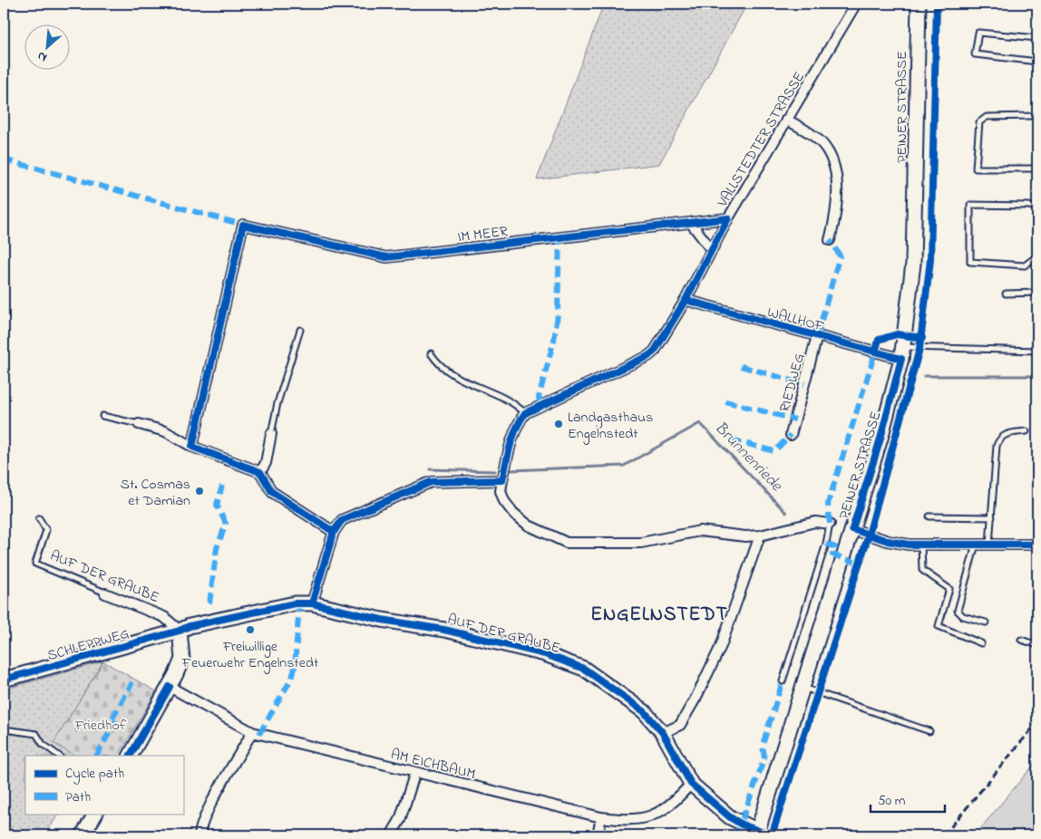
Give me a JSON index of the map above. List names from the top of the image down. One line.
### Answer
{"streets":{"street":["PEINER STRASSE","VALLSTEDTER STRASSE","IM MEER","WALLHOF","RIEDWEG","AUF DER GRAUBE","SCHLEPPWEG","AM EICHBAUM"]},"crossings":[["PEINER STRASSE","WALLHOF"],["PEINER STRASSE","AUF DER GRAUBE"],["VALLSTEDTER STRASSE","IM MEER"],["VALLSTEDTER STRASSE","WALLHOF"],["WALLHOF","RIEDWEG"],["AUF DER GRAUBE","SCHLEPPWEG"],["AUF DER GRAUBE","AM EICHBAUM"]],"districts":["ENGELNSTEDT"],"water":["Brunnenriede"],"parks":["Friedhof"],"places":["Landgasthaus Engelnstedt","St. Cosmas et Damian","Freiwillige Feuerwehr Engelnstedt"],"legend":["Cycle path","Path"],"scale_bar":"50 m","north":"bottom left"}
